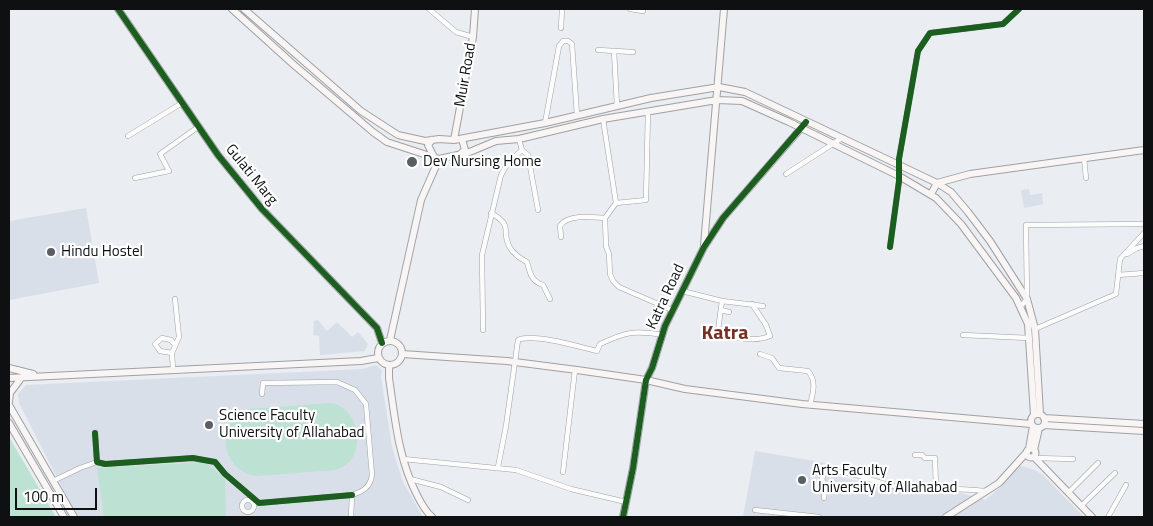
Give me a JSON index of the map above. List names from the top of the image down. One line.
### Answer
{"streets":{"main road":["Muir Road","Gulati Marg","Katra Road"]},"districts":["Katra"],"places":["Dev Nursing Home","Hindu Hostel","Science Faculty University of Allahabad","Arts Faculty University of Allahabad"],"scale_bar":"100 m"}
